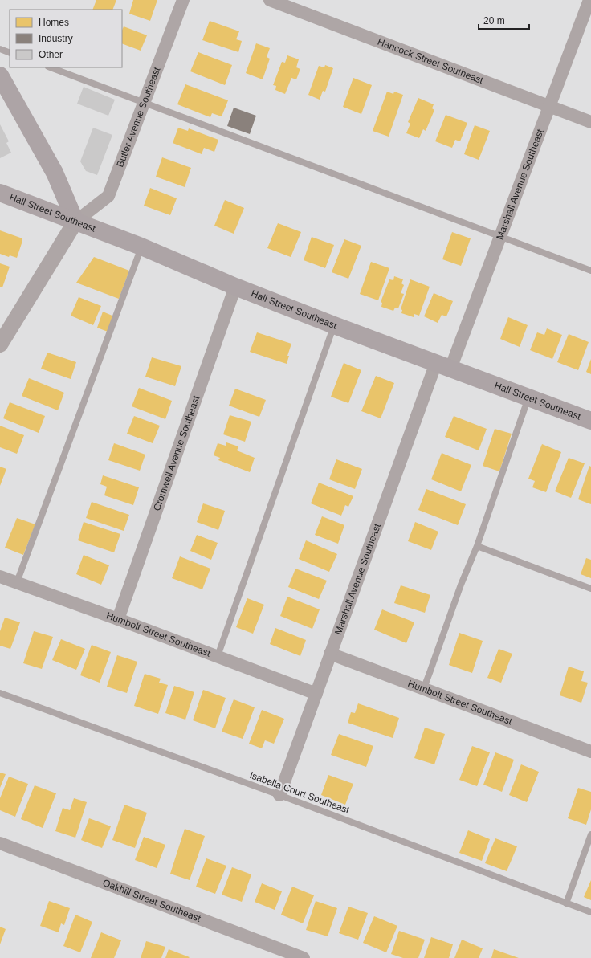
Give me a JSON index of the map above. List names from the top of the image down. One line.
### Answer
{"streets":{"main road":["Hall Street Southeast"],"street":["Hancock Street Southeast","Butler Avenue Southeast","Marshall Avenue Southeast","Cromwell Avenue Southeast","Humbolt Street Southeast","Oakhill Street Southeast"],"lane":["Isabella Court Southeast"]},"crossings":[["Hancock Street Southeast","Marshall Avenue Southeast"],["Butler Avenue Southeast","Hall Street Southeast"],["Marshall Avenue Southeast","Hall Street Southeast"],["Marshall Avenue Southeast","Humbolt Street Southeast"],["Marshall Avenue Southeast","Isabella Court Southeast"],["Hall Street Southeast","Cromwell Avenue Southeast"],["Cromwell Avenue Southeast","Humbolt Street Southeast"]],"legend":["Homes","Industry","Other"],"scale_bar":"20 m"}
